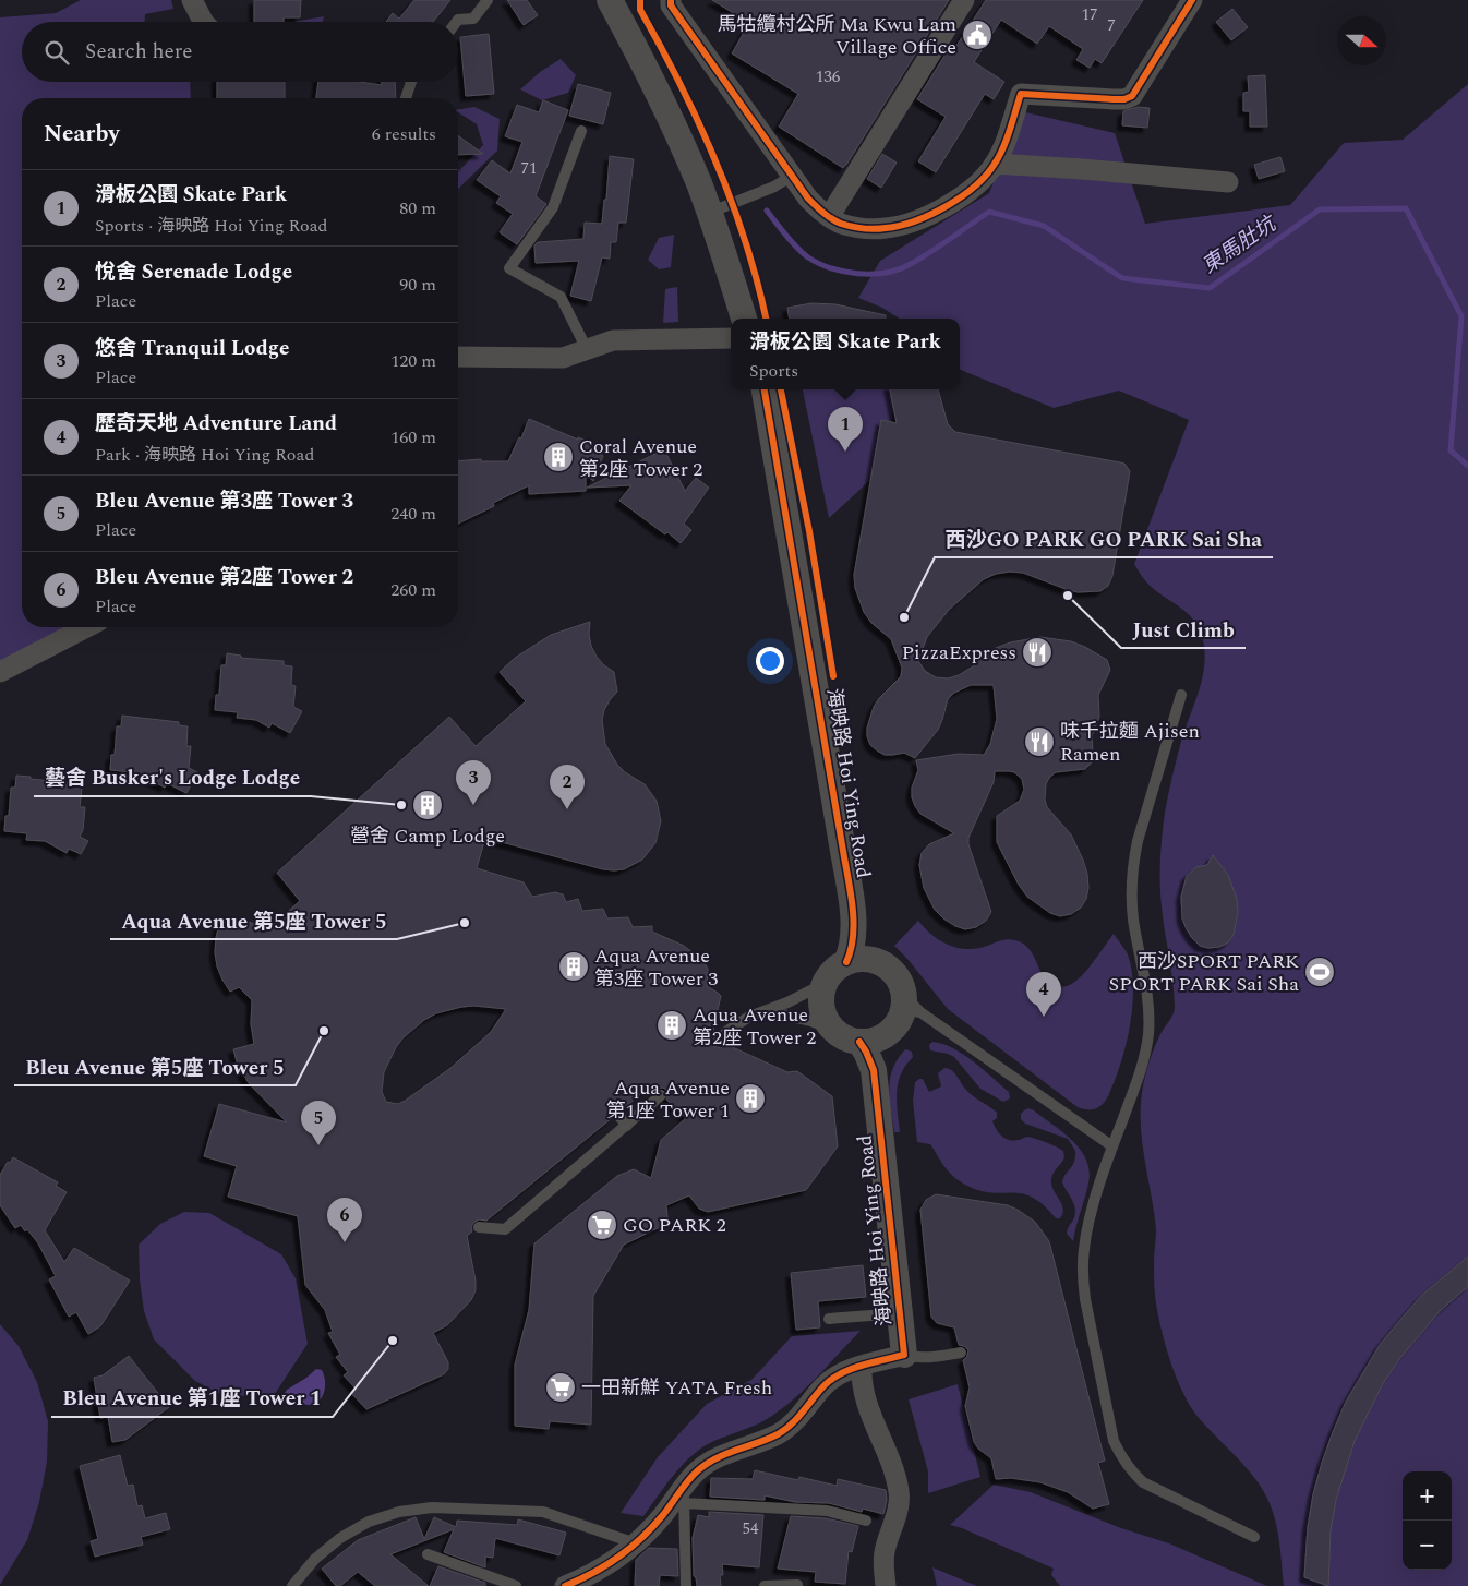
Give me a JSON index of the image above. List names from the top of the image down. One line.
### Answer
{"streets":{"street":["海映路 Hoi Ying Road"]},"water":["東馬肚坑"],"places":{"public building":["馬牯纜村公所 Ma Kwu Lam Village Office"],"building":["Coral Avenue 第2座 Tower 2","營舍 Camp Lodge","Aqua Avenue 第3座 Tower 3","Aqua Avenue 第2座 Tower 2","Aqua Avenue 第1座 Tower 1"],"other":["Just Climb","西沙GO PARK GO PARK Sai Sha","藝舍 Busker's Lodge Lodge","Aqua Avenue 第5座 Tower 5","Bleu Avenue 第5座 Tower 5","Bleu Avenue 第1座 Tower 1"],"restaurant":["PizzaExpress","味千拉麵 Ajisen Ramen"],"sports":["西沙SPORT PARK SPORT PARK Sai Sha"],"supermarket":["GO PARK 2","一田新鮮 YATA Fresh"]},"house_numbers":["17","7","136","71","54"],"north":"right","page":{"search":"Search here","heading":["Nearby","6 results"],"list":[{"mark":"1","name":"滑板公園 Skate Park","note":"Sports · 海映路 Hoi Ying Road","value":"80 m"},{"mark":"2","name":"悅舍 Serenade Lodge","note":"Place","value":"90 m"},{"mark":"3","name":"悠舍 Tranquil Lodge","note":"Place","value":"120 m"},{"mark":"4","name":"歷奇天地 Adventure Land","note":"Park · 海映路 Hoi Ying Road","value":"160 m"},{"mark":"5","name":"Bleu Avenue 第3座 Tower 3","note":"Place","value":"240 m"},{"mark":"6","name":"Bleu Avenue 第2座 Tower 2","note":"Place","value":"260 m"}],"popup":["滑板公園 Skate Park","Sports"],"pins":["1","3","2","4","5","6"],"map_buttons":["+","−"]}}
